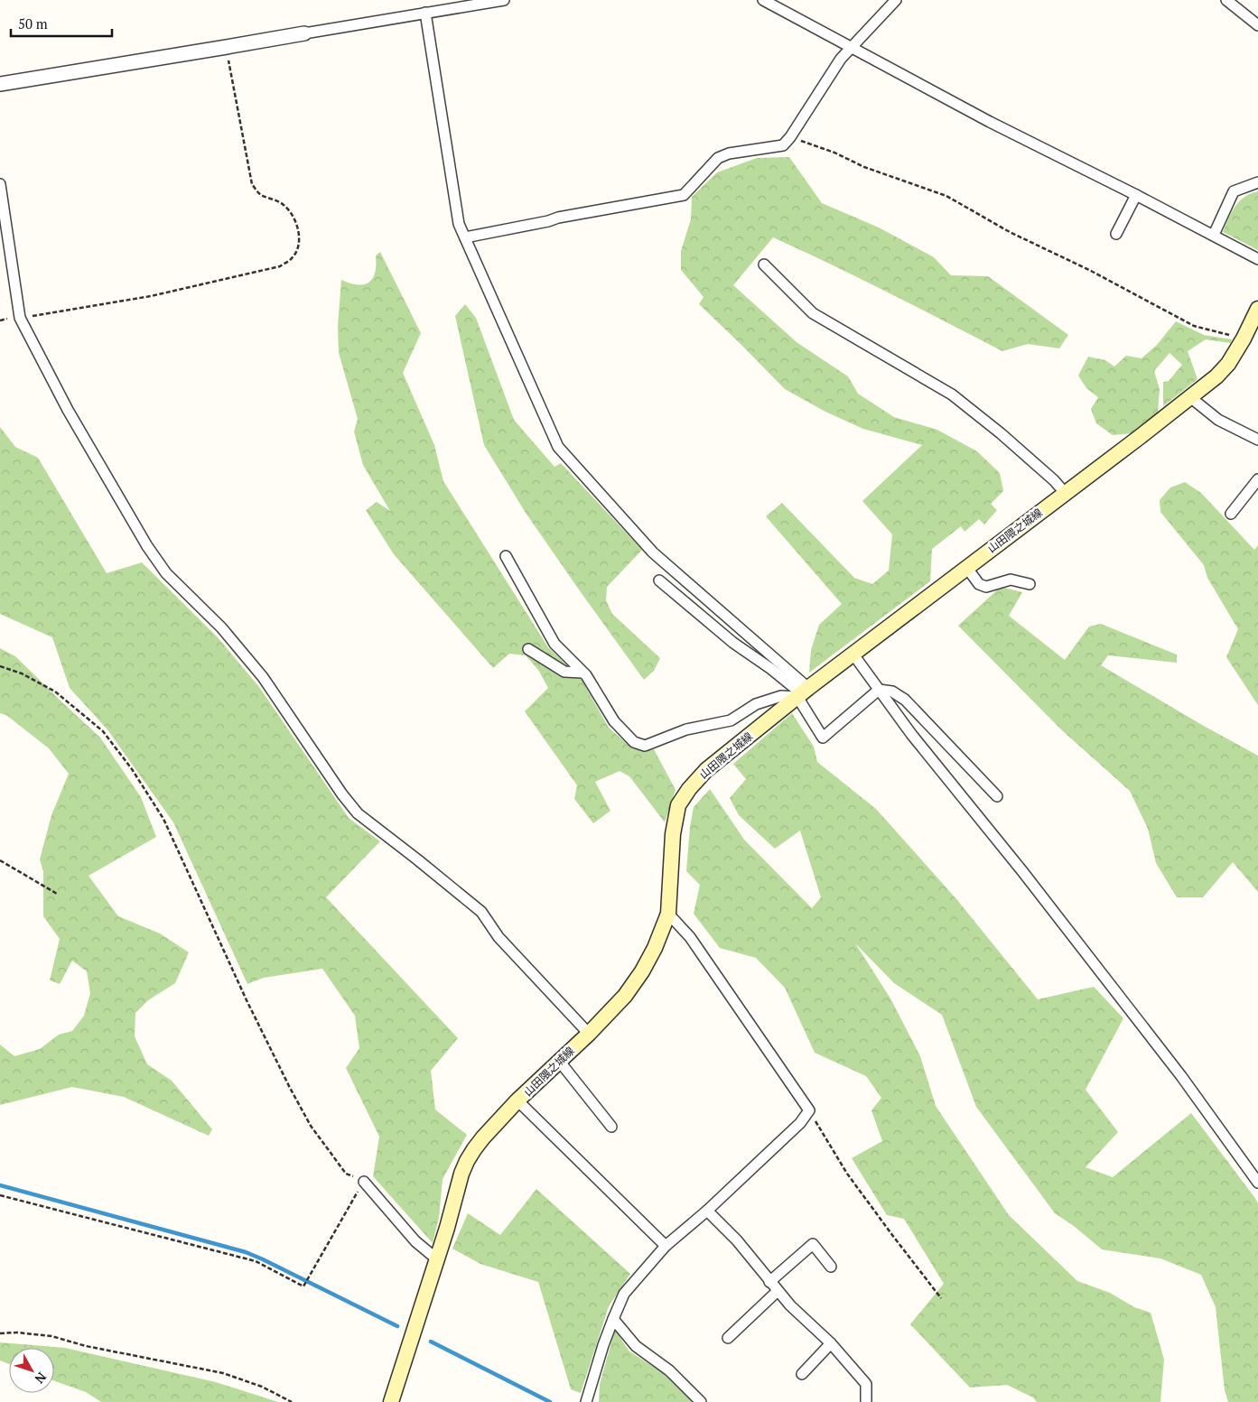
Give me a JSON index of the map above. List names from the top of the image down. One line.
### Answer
{"streets":{"main road":["山田隈之城線"]},"scale_bar":"50 m","north":"bottom right"}
